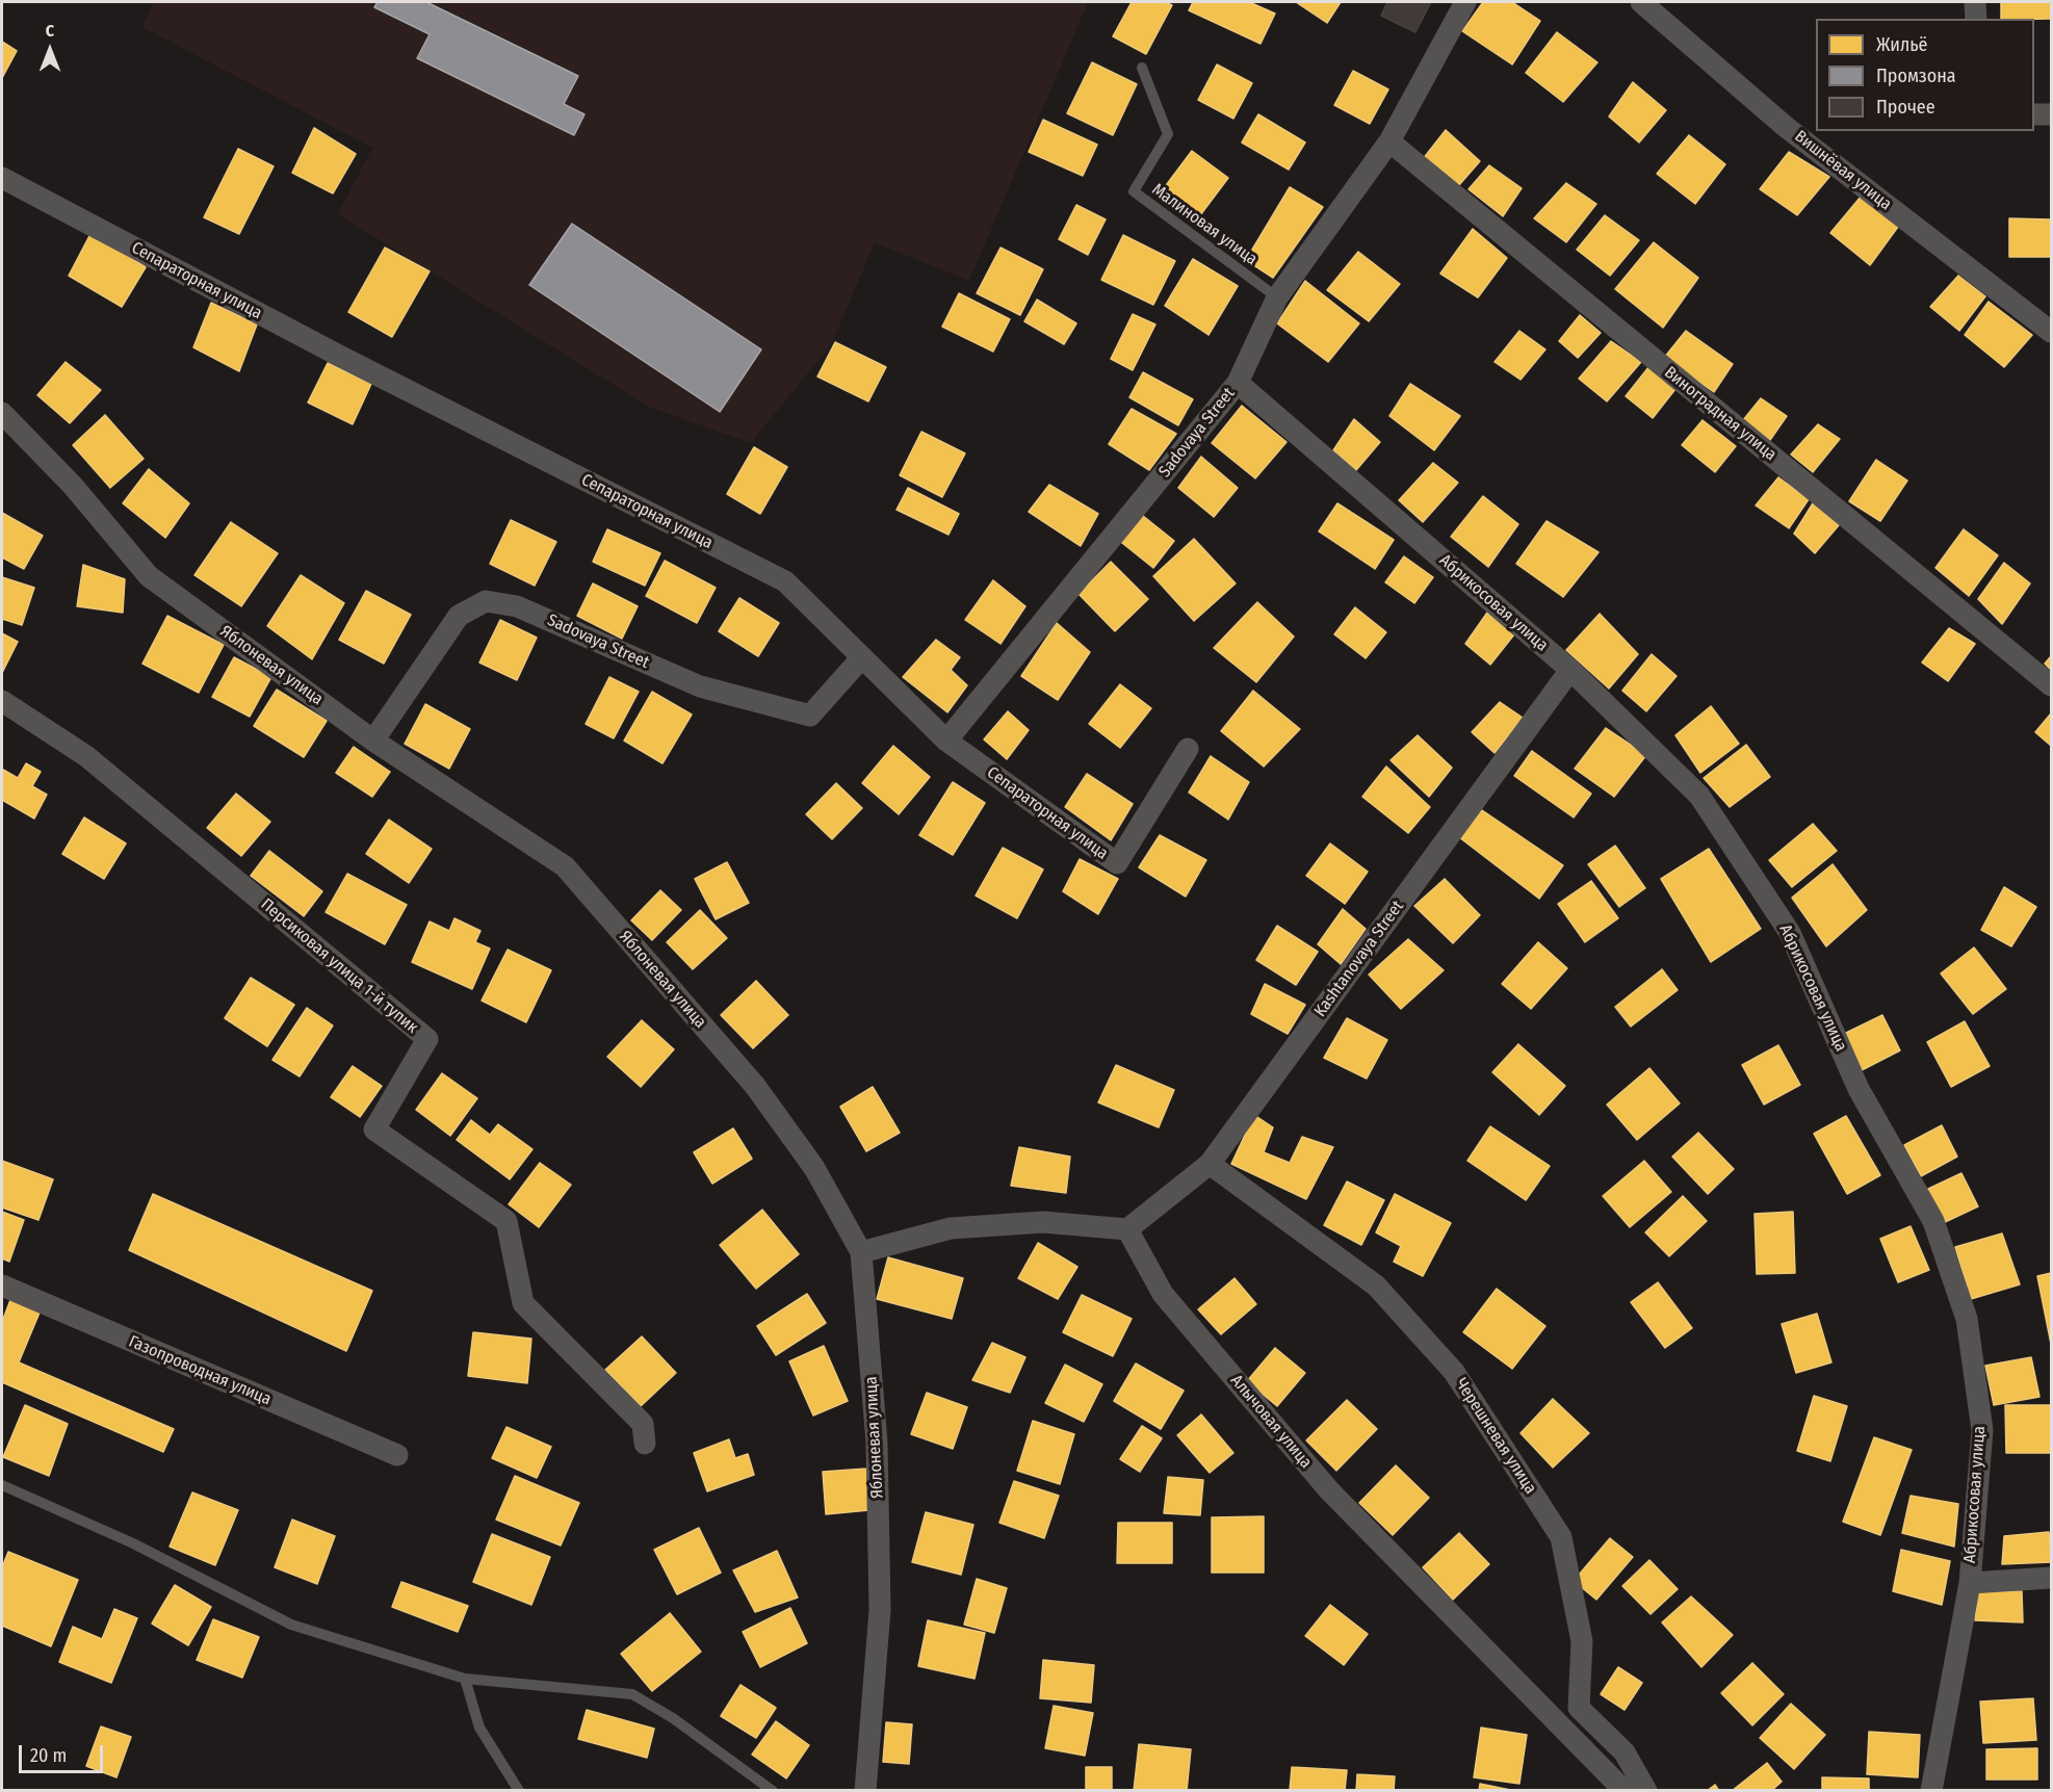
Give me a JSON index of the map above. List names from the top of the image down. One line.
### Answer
{"streets":{"street":["Вишнёвая улица","Сепараторная улица","Виноградная улица","Sadovaya Street","Абрикосовая улица","Яблоневая улица","Kashtanovaya Street","Персиковая улица 1-й тупик","Газопроводная улица","Алычовая улица","Черешневая улица"],"lane":["Малиновая улица"]},"crossings":[["Малиновая улица","Sadovaya Street"],["Сепараторная улица","Sadovaya Street"],["Виноградная улица","Sadovaya Street"],["Sadovaya Street","Абрикосовая улица"],["Sadovaya Street","Яблоневая улица"],["Абрикосовая улица","Kashtanovaya Street"],["Kashtanovaya Street","Алычовая улица"],["Kashtanovaya Street","Черешневая улица"]],"legend":["Жильё","Промзона","Прочее"],"scale_bar":"20 m","north":"top"}
